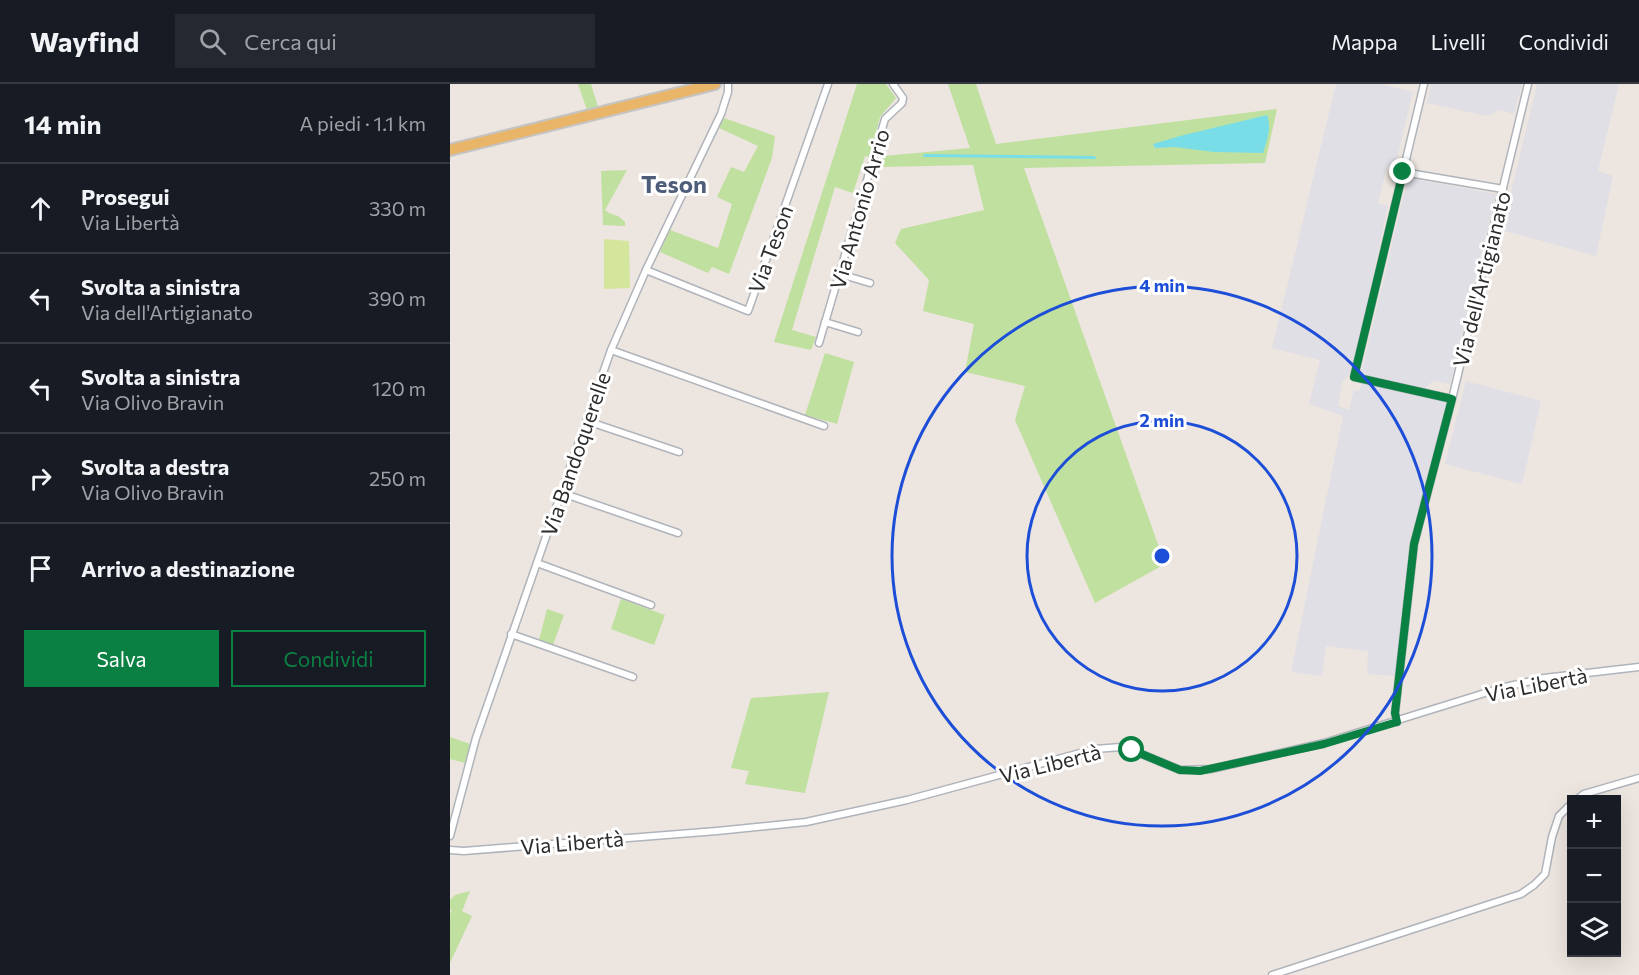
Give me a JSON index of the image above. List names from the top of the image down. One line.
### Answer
{"streets":{"street":["Via Antonio Arrio","Via Teson","Via dell'Artigianato","Via Bandoquerelle","Via Libertà"]},"crossings":[["Via Teson","Via Bandoquerelle"],["Via dell'Artigianato","Via Libertà"]],"districts":["Teson"],"page":{"header":"Wayfind","search":"Cerca qui","nav":["Mappa","Livelli","Condividi"],"heading":["14 min","A piedi · 1.1 km"],"list":[["Prosegui","Via Libertà","330 m"],["Svolta a sinistra","Via dell'Artigianato","390 m"],["Svolta a sinistra","Via Olivo Bravin","120 m"],["Svolta a destra","Via Olivo Bravin","250 m"],"Arrivo a destinazione"],"buttons":["Salva","Condividi"],"map_buttons":["+","−"]},"rings":["4 min","2 min"]}
